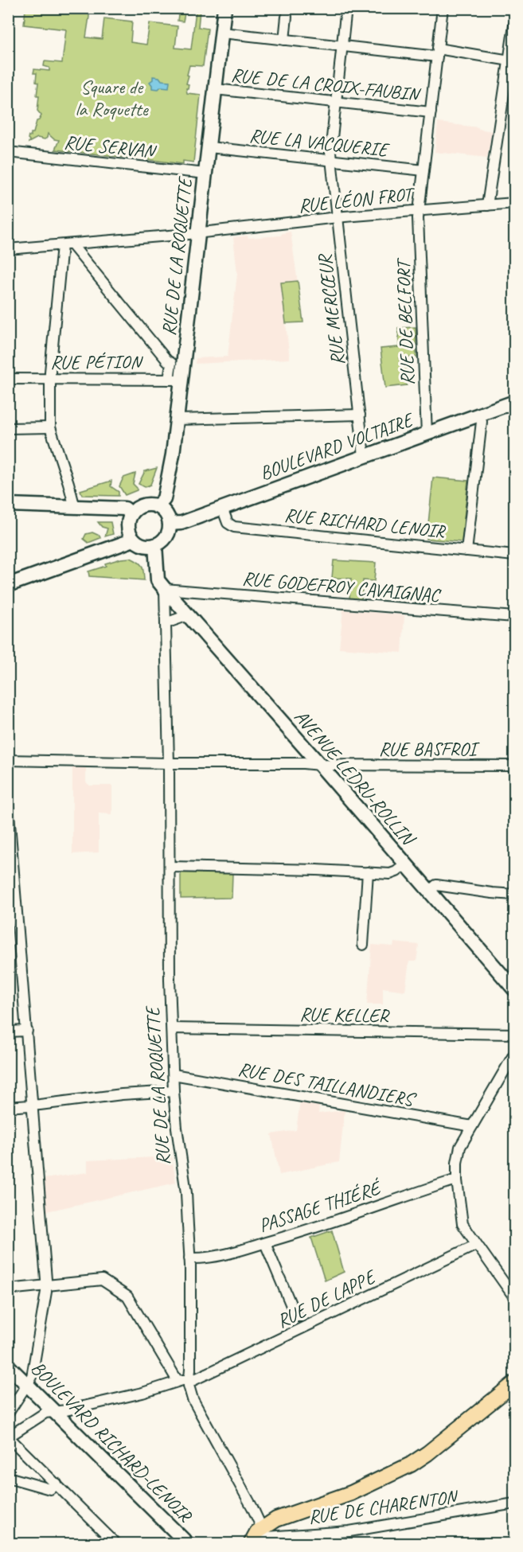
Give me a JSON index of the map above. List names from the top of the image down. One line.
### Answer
{"streets":{"main road":["RUE DE LA ROQUETTE","BOULEVARD VOLTAIRE","AVENUE LEDRU-ROLLIN","BOULEVARD RICHARD-LENOIR"],"street":["RUE DE LA CROIX-FAUBIN","RUE LA VACQUERIE","RUE SERVAN","RUE LÉON FROT","RUE MERCŒUR","RUE DE BELFORT","RUE PÉTION","RUE RICHARD LENOIR","RUE GODEFROY CAVAIGNAC","RUE BASFROI","RUE KELLER","RUE DES TAILLANDIERS","PASSAGE THIÉRÉ","RUE DE LAPPE","RUE DE CHARENTON"]},"crossings":[["RUE DE LA CROIX-FAUBIN","RUE DE LA ROQUETTE"],["RUE DE LA CROIX-FAUBIN","RUE MERCŒUR"],["RUE DE LA CROIX-FAUBIN","RUE DE BELFORT"],["RUE LA VACQUERIE","RUE DE LA ROQUETTE"],["RUE LA VACQUERIE","RUE MERCŒUR"],["RUE LA VACQUERIE","RUE DE BELFORT"],["RUE SERVAN","RUE DE LA ROQUETTE"],["RUE LÉON FROT","RUE DE LA ROQUETTE"],["RUE LÉON FROT","RUE MERCŒUR"],["RUE LÉON FROT","RUE DE BELFORT"],["RUE DE LA ROQUETTE","RUE PÉTION"],["RUE DE LA ROQUETTE","BOULEVARD VOLTAIRE"],["RUE DE LA ROQUETTE","RUE GODEFROY CAVAIGNAC"],["RUE DE LA ROQUETTE","RUE BASFROI"],["RUE DE LA ROQUETTE","AVENUE LEDRU-ROLLIN"],["RUE DE LA ROQUETTE","RUE KELLER"],["RUE DE LA ROQUETTE","RUE DES TAILLANDIERS"],["RUE DE LA ROQUETTE","PASSAGE THIÉRÉ"],["RUE DE LA ROQUETTE","RUE DE LAPPE"],["RUE DE LA ROQUETTE","RUE DE CHARENTON"],["RUE MERCŒUR","BOULEVARD VOLTAIRE"],["RUE DE BELFORT","BOULEVARD VOLTAIRE"],["BOULEVARD VOLTAIRE","RUE RICHARD LENOIR"],["RUE GODEFROY CAVAIGNAC","AVENUE LEDRU-ROLLIN"],["RUE BASFROI","AVENUE LEDRU-ROLLIN"],["RUE DE LAPPE","BOULEVARD RICHARD-LENOIR"]],"parks":["Square de la Roquette"]}
